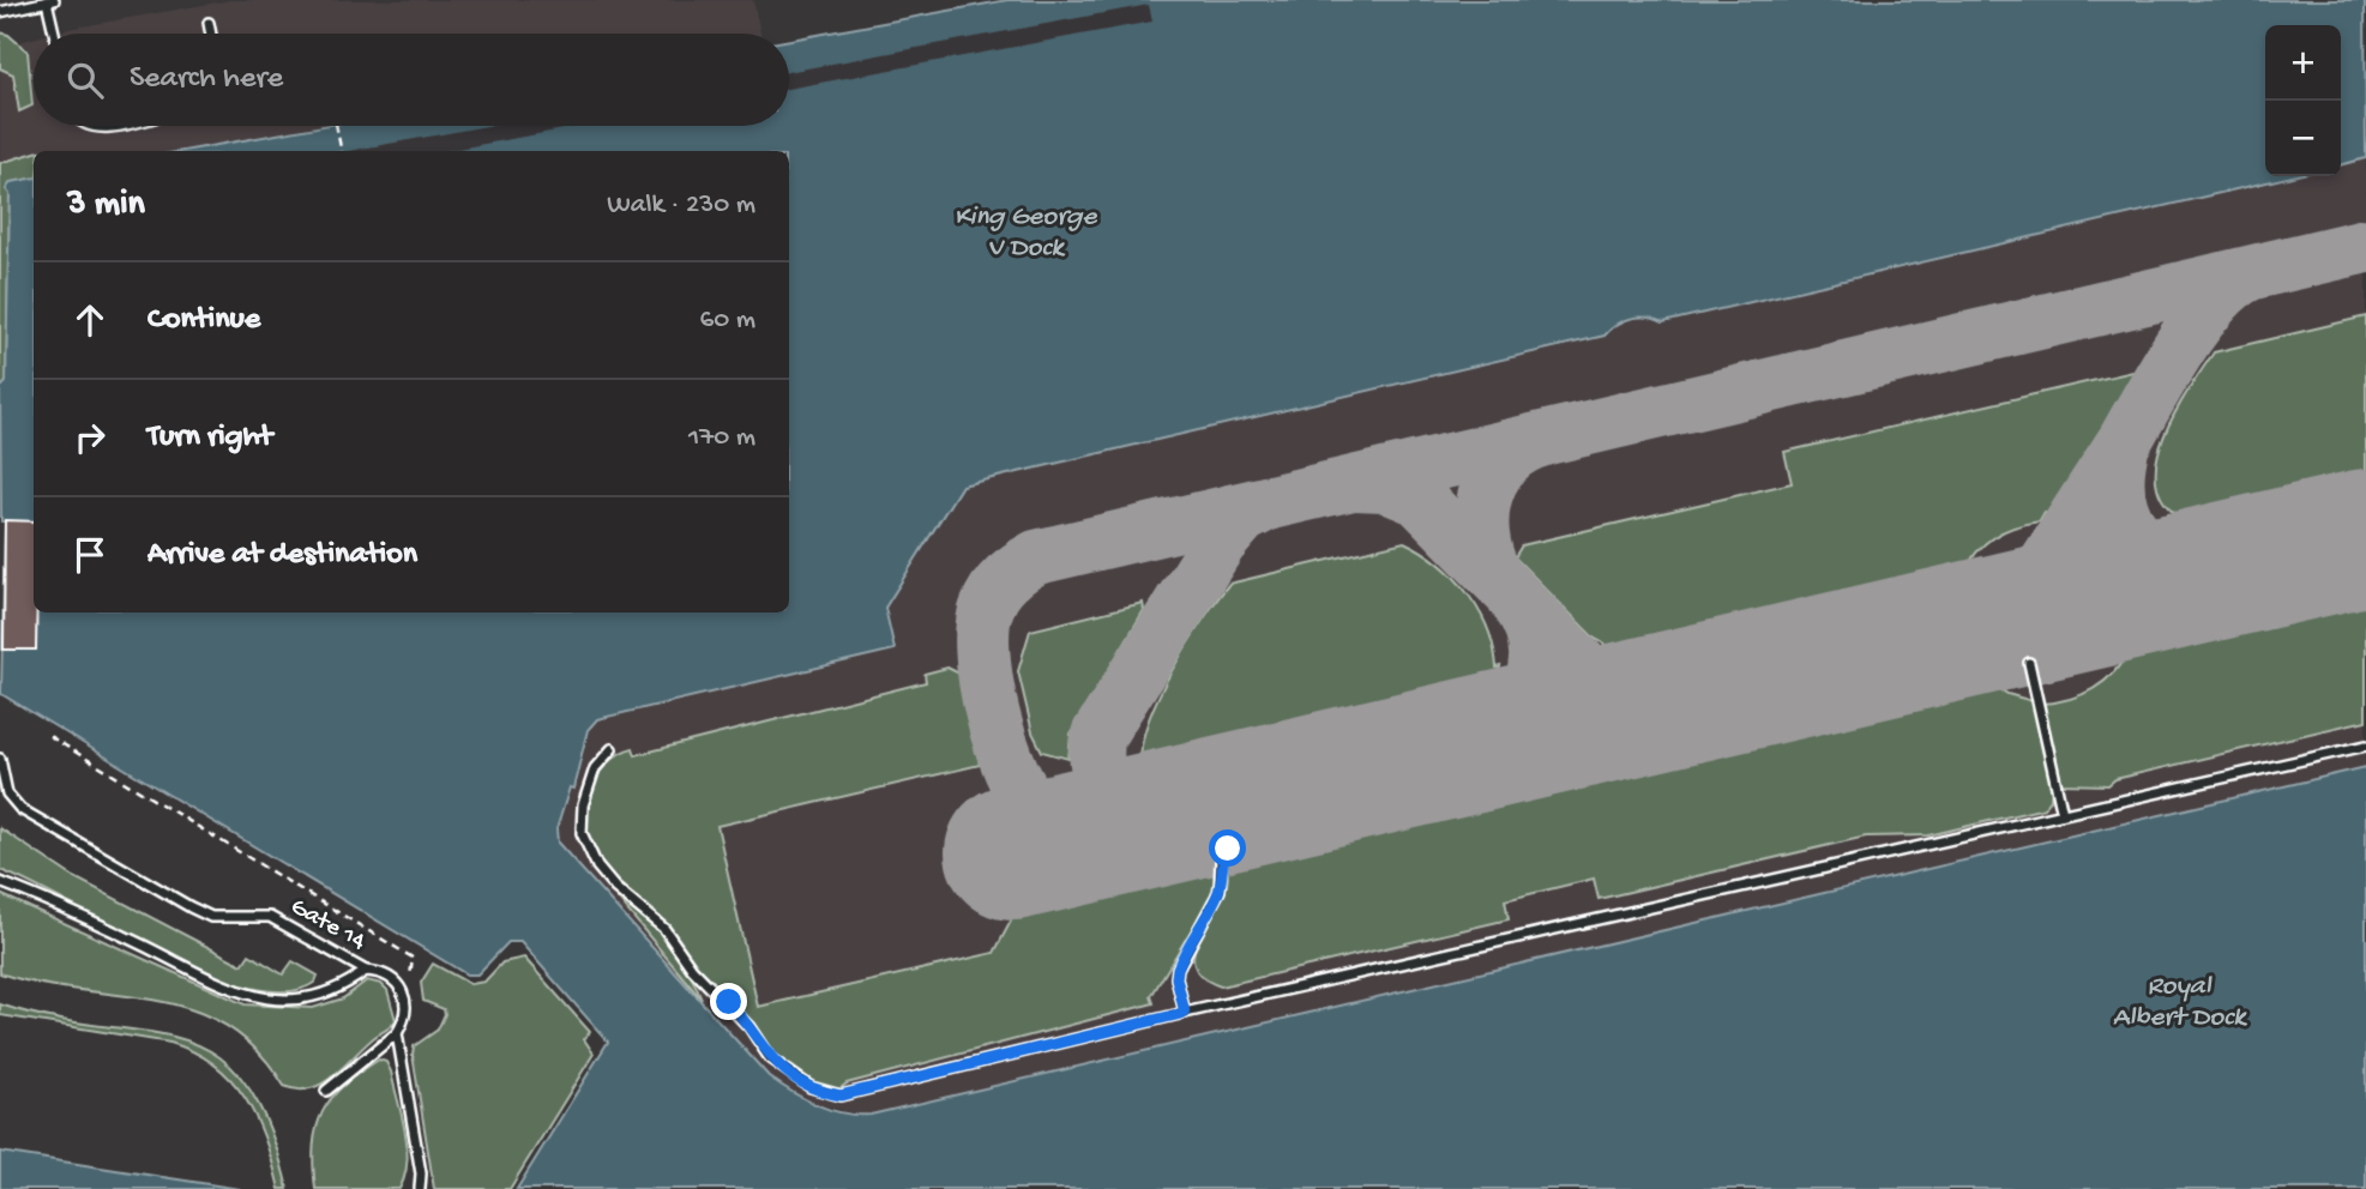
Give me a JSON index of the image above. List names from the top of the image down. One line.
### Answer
{"streets":{"lane":["Gate 14"]},"water":["King George V Dock","Royal Albert Dock"],"page":{"map_buttons":["+","−"],"search":"Search here","heading":["3 min","Walk · 230 m"],"list":[["Continue","60 m"],["Turn right","170 m"],"Arrive at destination"]}}
